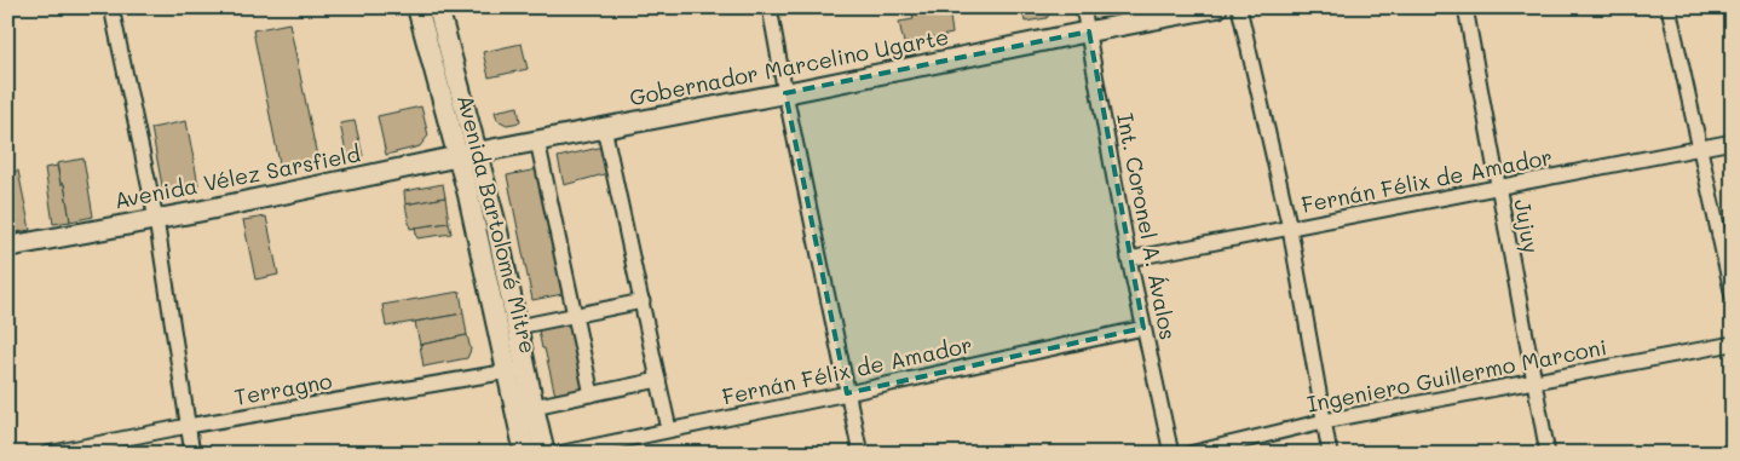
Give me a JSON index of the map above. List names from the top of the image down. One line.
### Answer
{"streets":{"main road":["Gobernador Marcelino Ugarte","Avenida Vélez Sarsfield","Avenida Bartolomé Mitre"],"street":["Fernán Félix de Amador","Int. Coronel A. Ávalos","Jujuy","Ingeniero Guillermo Marconi","Terragno"]},"crossings":[["Gobernador Marcelino Ugarte","Avenida Vélez Sarsfield"],["Gobernador Marcelino Ugarte","Avenida Bartolomé Mitre"],["Gobernador Marcelino Ugarte","Int. Coronel A. Ávalos"],["Avenida Vélez Sarsfield","Avenida Bartolomé Mitre"],["Fernán Félix de Amador","Int. Coronel A. Ávalos"],["Fernán Félix de Amador","Jujuy"],["Avenida Bartolomé Mitre","Terragno"],["Jujuy","Ingeniero Guillermo Marconi"]]}
